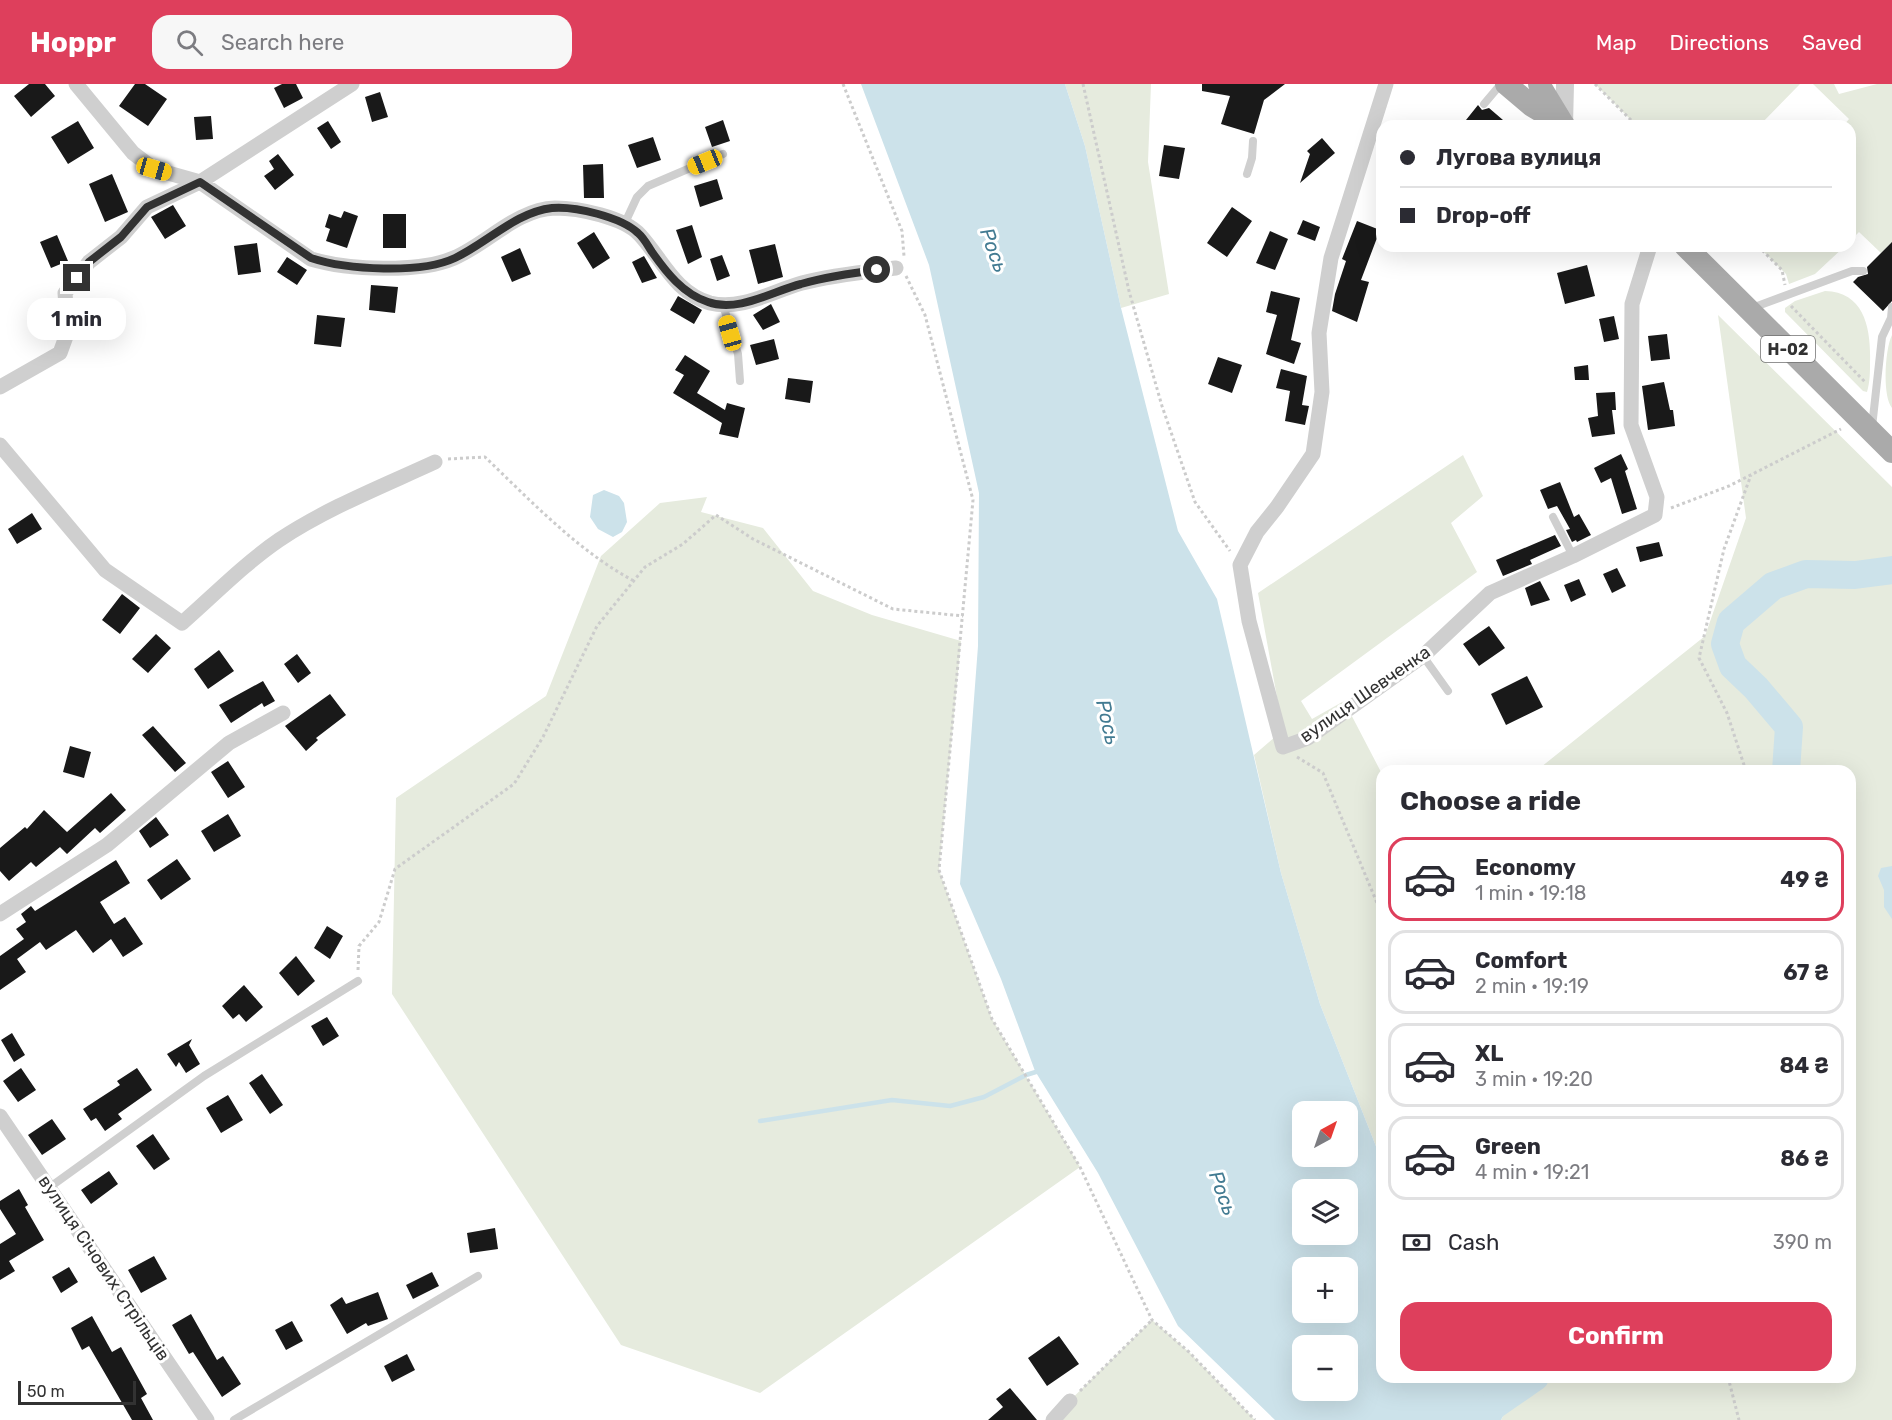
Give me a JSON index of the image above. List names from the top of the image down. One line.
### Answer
{"streets":{"main road":["Н-02"],"street":["вулиця Шевченка","вулиця Січових Стрільців"]},"water":["Рось"],"scale_bar":"50 m","north":"top right","page":{"header":"Hoppr","search":"Search here","nav":["Map","Directions","Saved"],"banner":["Лугова вулиця","Drop-off"],"bubble":"1 min","heading":"Choose a ride","list":[{"name":"Economy","note":"1 min · 19:18","value":"49 ₴"},{"name":"Comfort","note":"2 min · 19:19","value":"67 ₴"},{"name":"XL","note":"3 min · 19:20","value":"84 ₴"},{"name":"Green","note":"4 min · 19:21","value":"86 ₴"}],"map_buttons":["+","−"],"pay":["Cash","390 m"],"buttons":"Confirm","scale":"50 m"}}
